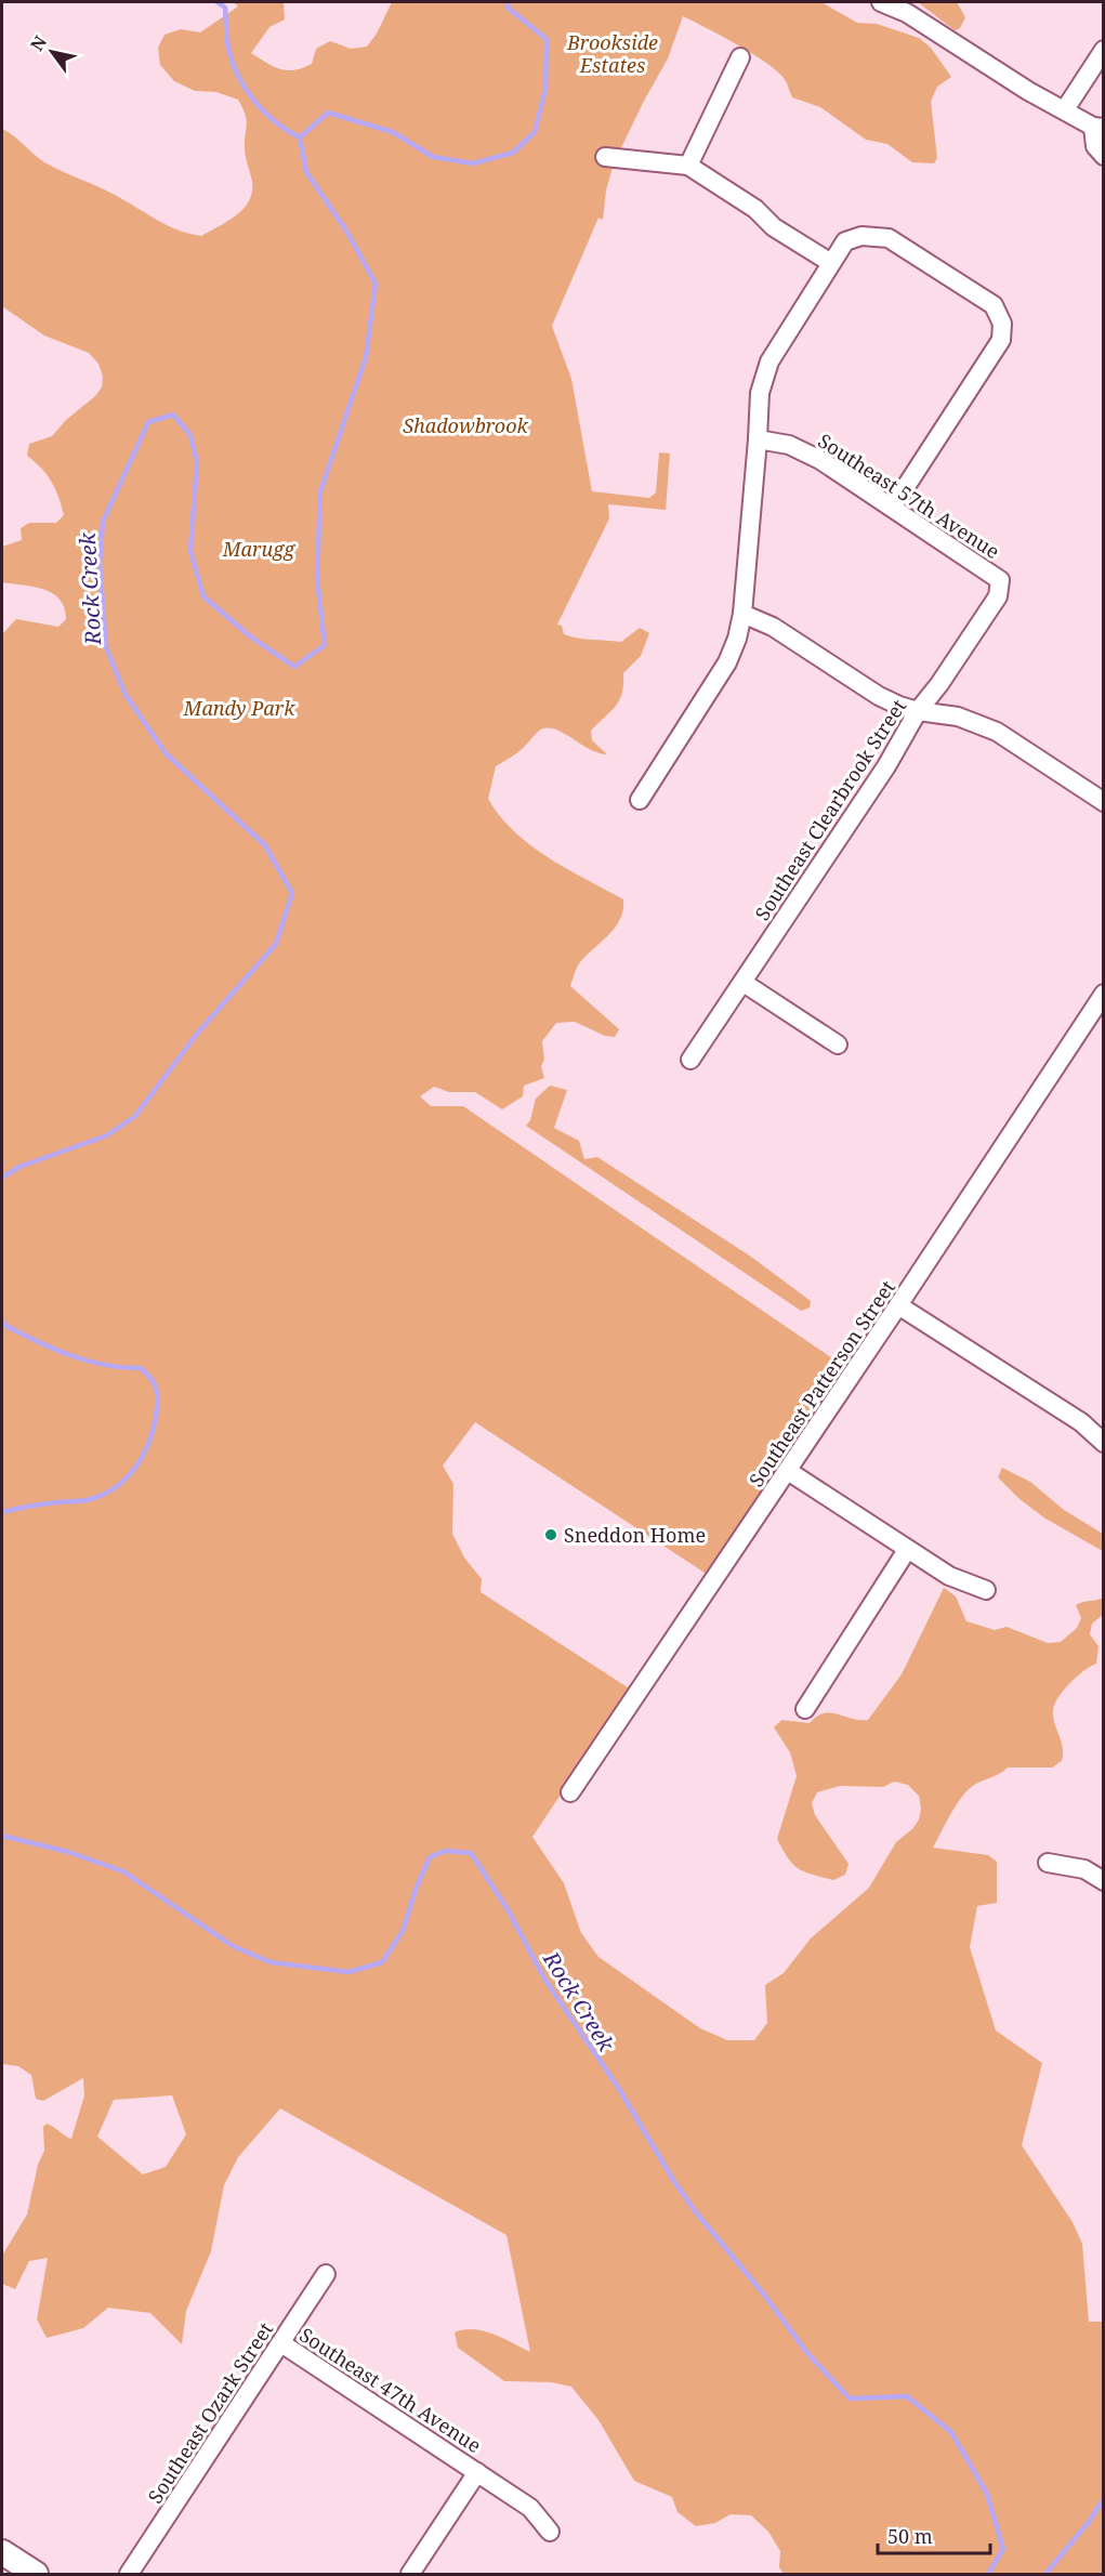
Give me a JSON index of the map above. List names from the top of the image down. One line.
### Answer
{"streets":{"street":["Southeast 57th Avenue","Southeast Clearbrook Street","Southeast Patterson Street","Southeast 47th Avenue","Southeast Ozark Street"]},"crossings":[["Southeast 57th Avenue","Southeast Clearbrook Street"],["Southeast 47th Avenue","Southeast Ozark Street"]],"water":["Rock Creek"],"parks":["Brookside Estates","Shadowbrook","Marugg","Mandy Park"],"places":["Sneddon Home"],"scale_bar":"50 m","north":"top left"}
